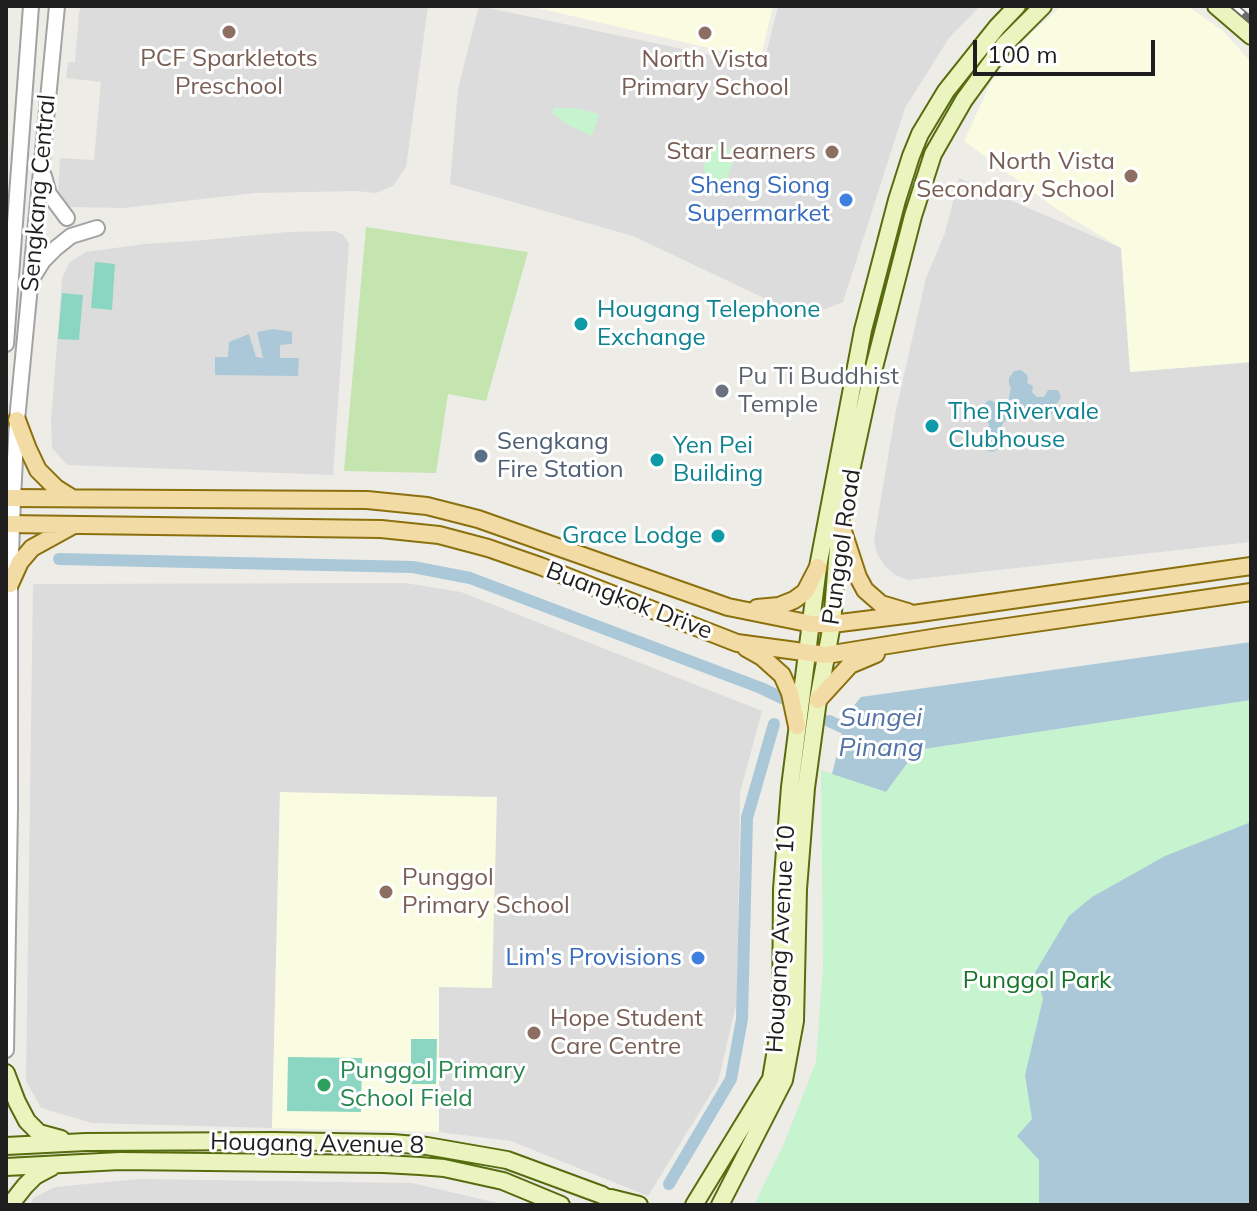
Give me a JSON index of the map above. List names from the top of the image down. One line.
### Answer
{"streets":{"main road":["Punggol Road","Buangkok Drive","Hougang Avenue 10","Hougang Avenue 8"],"street":["Sengkang Central"]},"crossings":[["Sengkang Central","Buangkok Drive"],["Punggol Road","Buangkok Drive"],["Punggol Road","Hougang Avenue 10"],["Buangkok Drive","Hougang Avenue 10"]],"water":["Sungei Pinang"],"parks":["Punggol Park"],"places":["PCF Sparkletots Preschool","North Vista Primary School","Star Learners","North Vista Secondary School","Sheng Siong Supermarket","Hougang Telephone Exchange","Pu Ti Buddhist Temple","The Rivervale Clubhouse","Sengkang Fire Station","Yen Pei Building","Grace Lodge","Punggol Primary School","Lim's Provisions","Hope Student Care Centre","Punggol Primary School Field"],"scale_bar":"100 m"}
